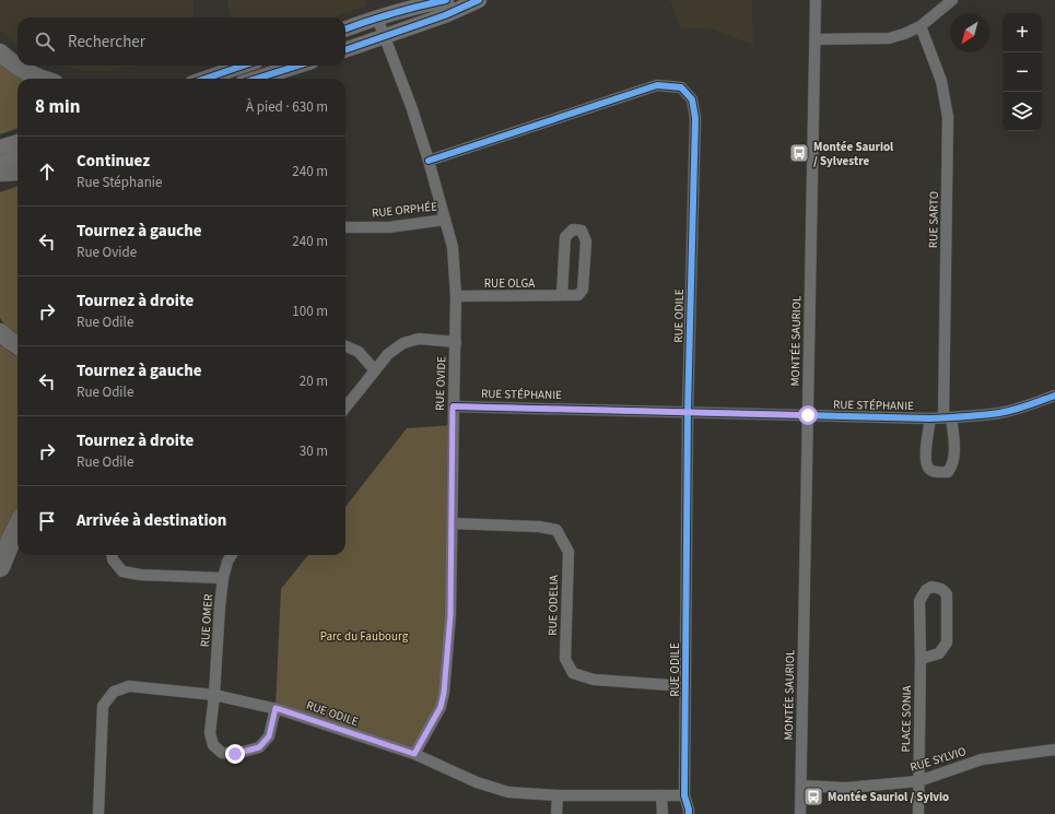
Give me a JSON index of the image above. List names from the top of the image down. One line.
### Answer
{"streets":{"street":["RUE ORPHÉE","RUE SARTO","RUE OLGA","RUE ODILE","MONTÉE SAURIOL","RUE OVIDE","RUE STÉPHANIE","RUE ODELIA","RUE OMER","PLACE SONIA","RUE SYLVIO"]},"crossings":[["RUE ORPHÉE","RUE OVIDE"],["RUE SARTO","RUE STÉPHANIE"],["RUE OLGA","RUE OVIDE"],["RUE ODILE","RUE OVIDE"],["RUE ODILE","RUE STÉPHANIE"],["RUE ODILE","RUE ODELIA"],["RUE ODILE","RUE OMER"],["MONTÉE SAURIOL","RUE STÉPHANIE"],["MONTÉE SAURIOL","RUE SYLVIO"],["RUE OVIDE","RUE STÉPHANIE"],["RUE OVIDE","RUE ODELIA"],["PLACE SONIA","RUE SYLVIO"]],"parks":["Parc du Faubourg"],"places":{"bus stop":["Montée Sauriol / Sylvestre","Montée Sauriol / Sylvio"]},"north":"bottom left","page":{"map_buttons":["+","−"],"search":"Rechercher","heading":["8 min","À pied · 630 m"],"list":[["Continuez","Rue Stéphanie","240 m"],["Tournez à gauche","Rue Ovide","240 m"],["Tournez à droite","Rue Odile","100 m"],["Tournez à gauche","Rue Odile","20 m"],["Tournez à droite","Rue Odile","30 m"],"Arrivée à destination"]}}
